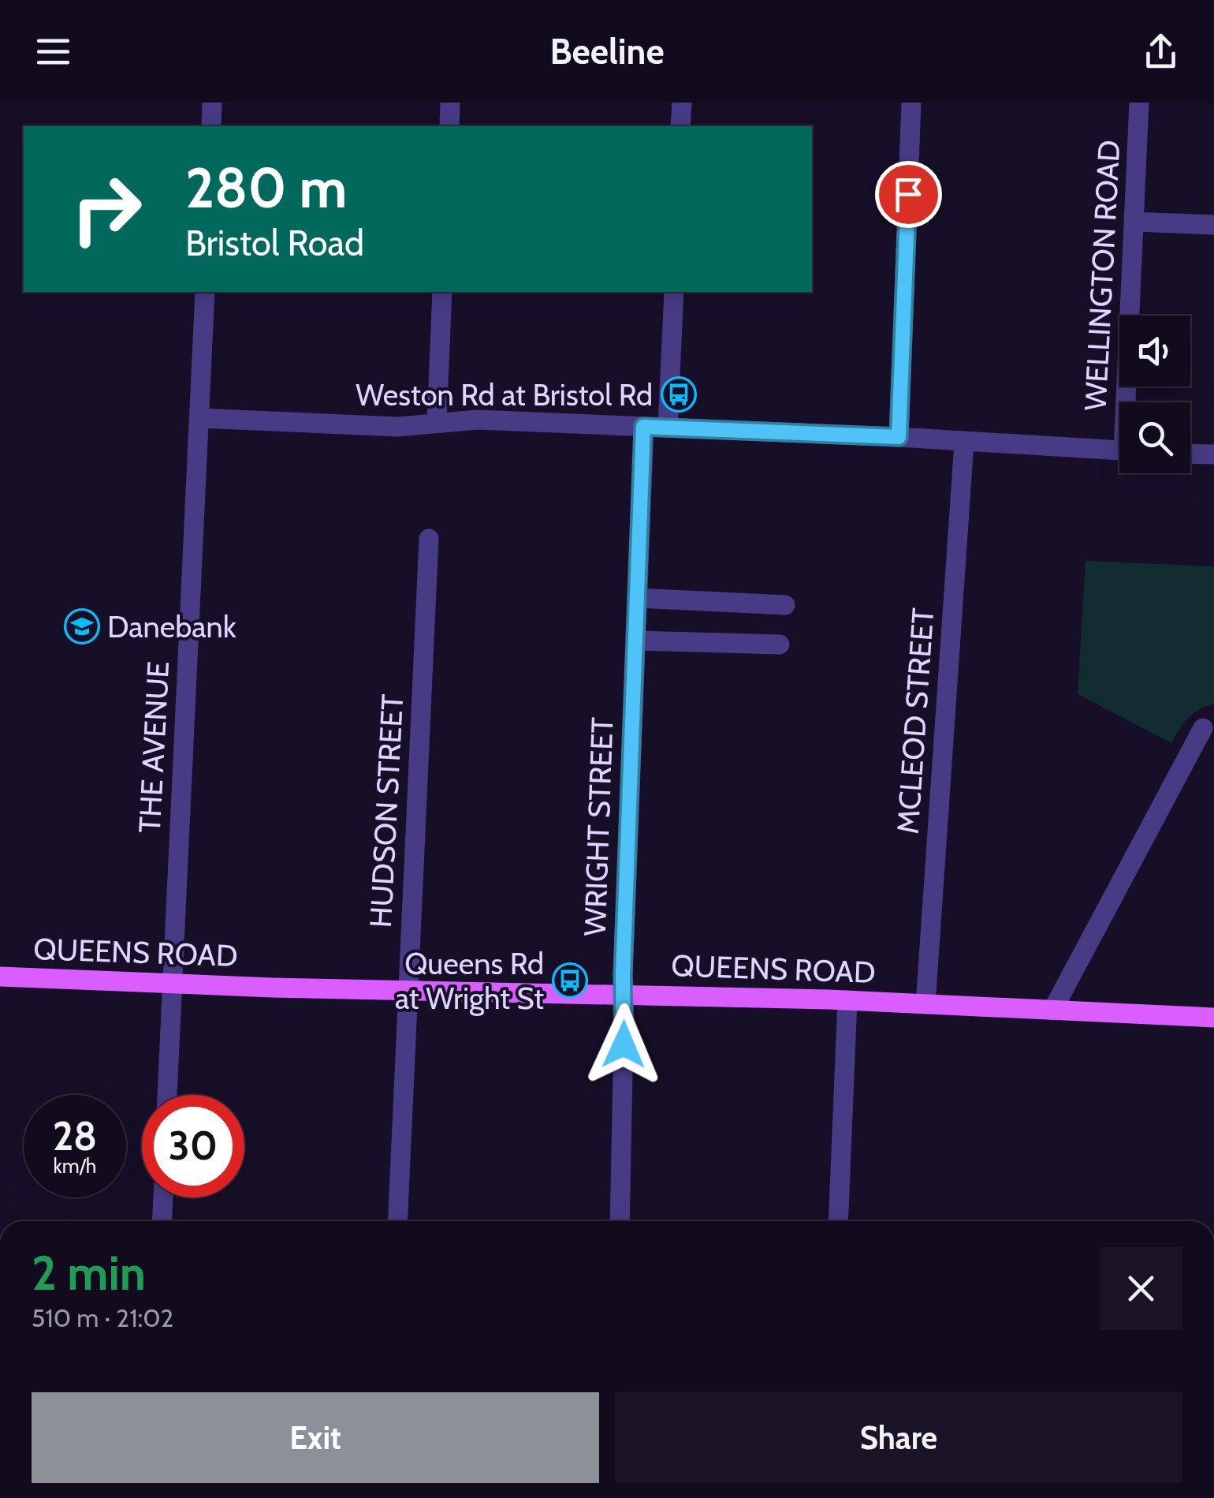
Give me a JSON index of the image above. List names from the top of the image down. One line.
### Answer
{"streets":{"main road":["QUEENS ROAD"],"street":["WELLINGTON ROAD","MCLEOD STREET","THE AVENUE","HUDSON STREET","WRIGHT STREET"]},"crossings":[["MCLEOD STREET","QUEENS ROAD"],["THE AVENUE","QUEENS ROAD"],["HUDSON STREET","QUEENS ROAD"],["WRIGHT STREET","QUEENS ROAD"]],"places":{"bus stop":["Weston Rd at Bristol Rd","Queens Rd at Wright St"],"school or university":["Danebank"]},"page":{"header":"Beeline","turn":["280 m","Bristol Road"],"speed":"28 km/h","limit":"30","heading":["2 min","510 m · 21:02"],"buttons":["Exit","Share"]}}
